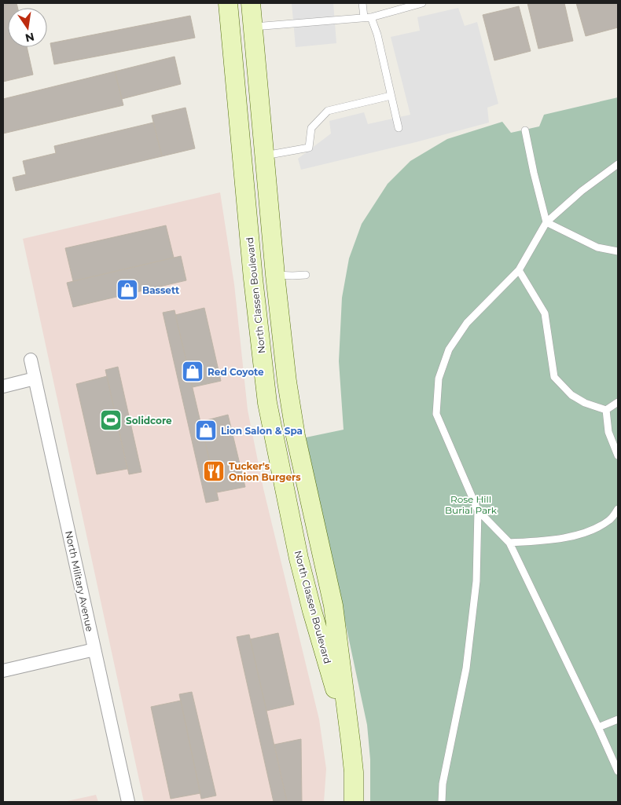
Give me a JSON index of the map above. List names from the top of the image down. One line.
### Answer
{"streets":{"main road":["North Classen Boulevard"],"street":["North Military Avenue"]},"parks":["Rose Hill Burial Park"],"places":{"shop":["Bassett","Red Coyote","Lion Salon & Spa"],"sports":["Solidcore"],"restaurant":["Tucker's Onion Burgers"]},"north":"bottom"}
